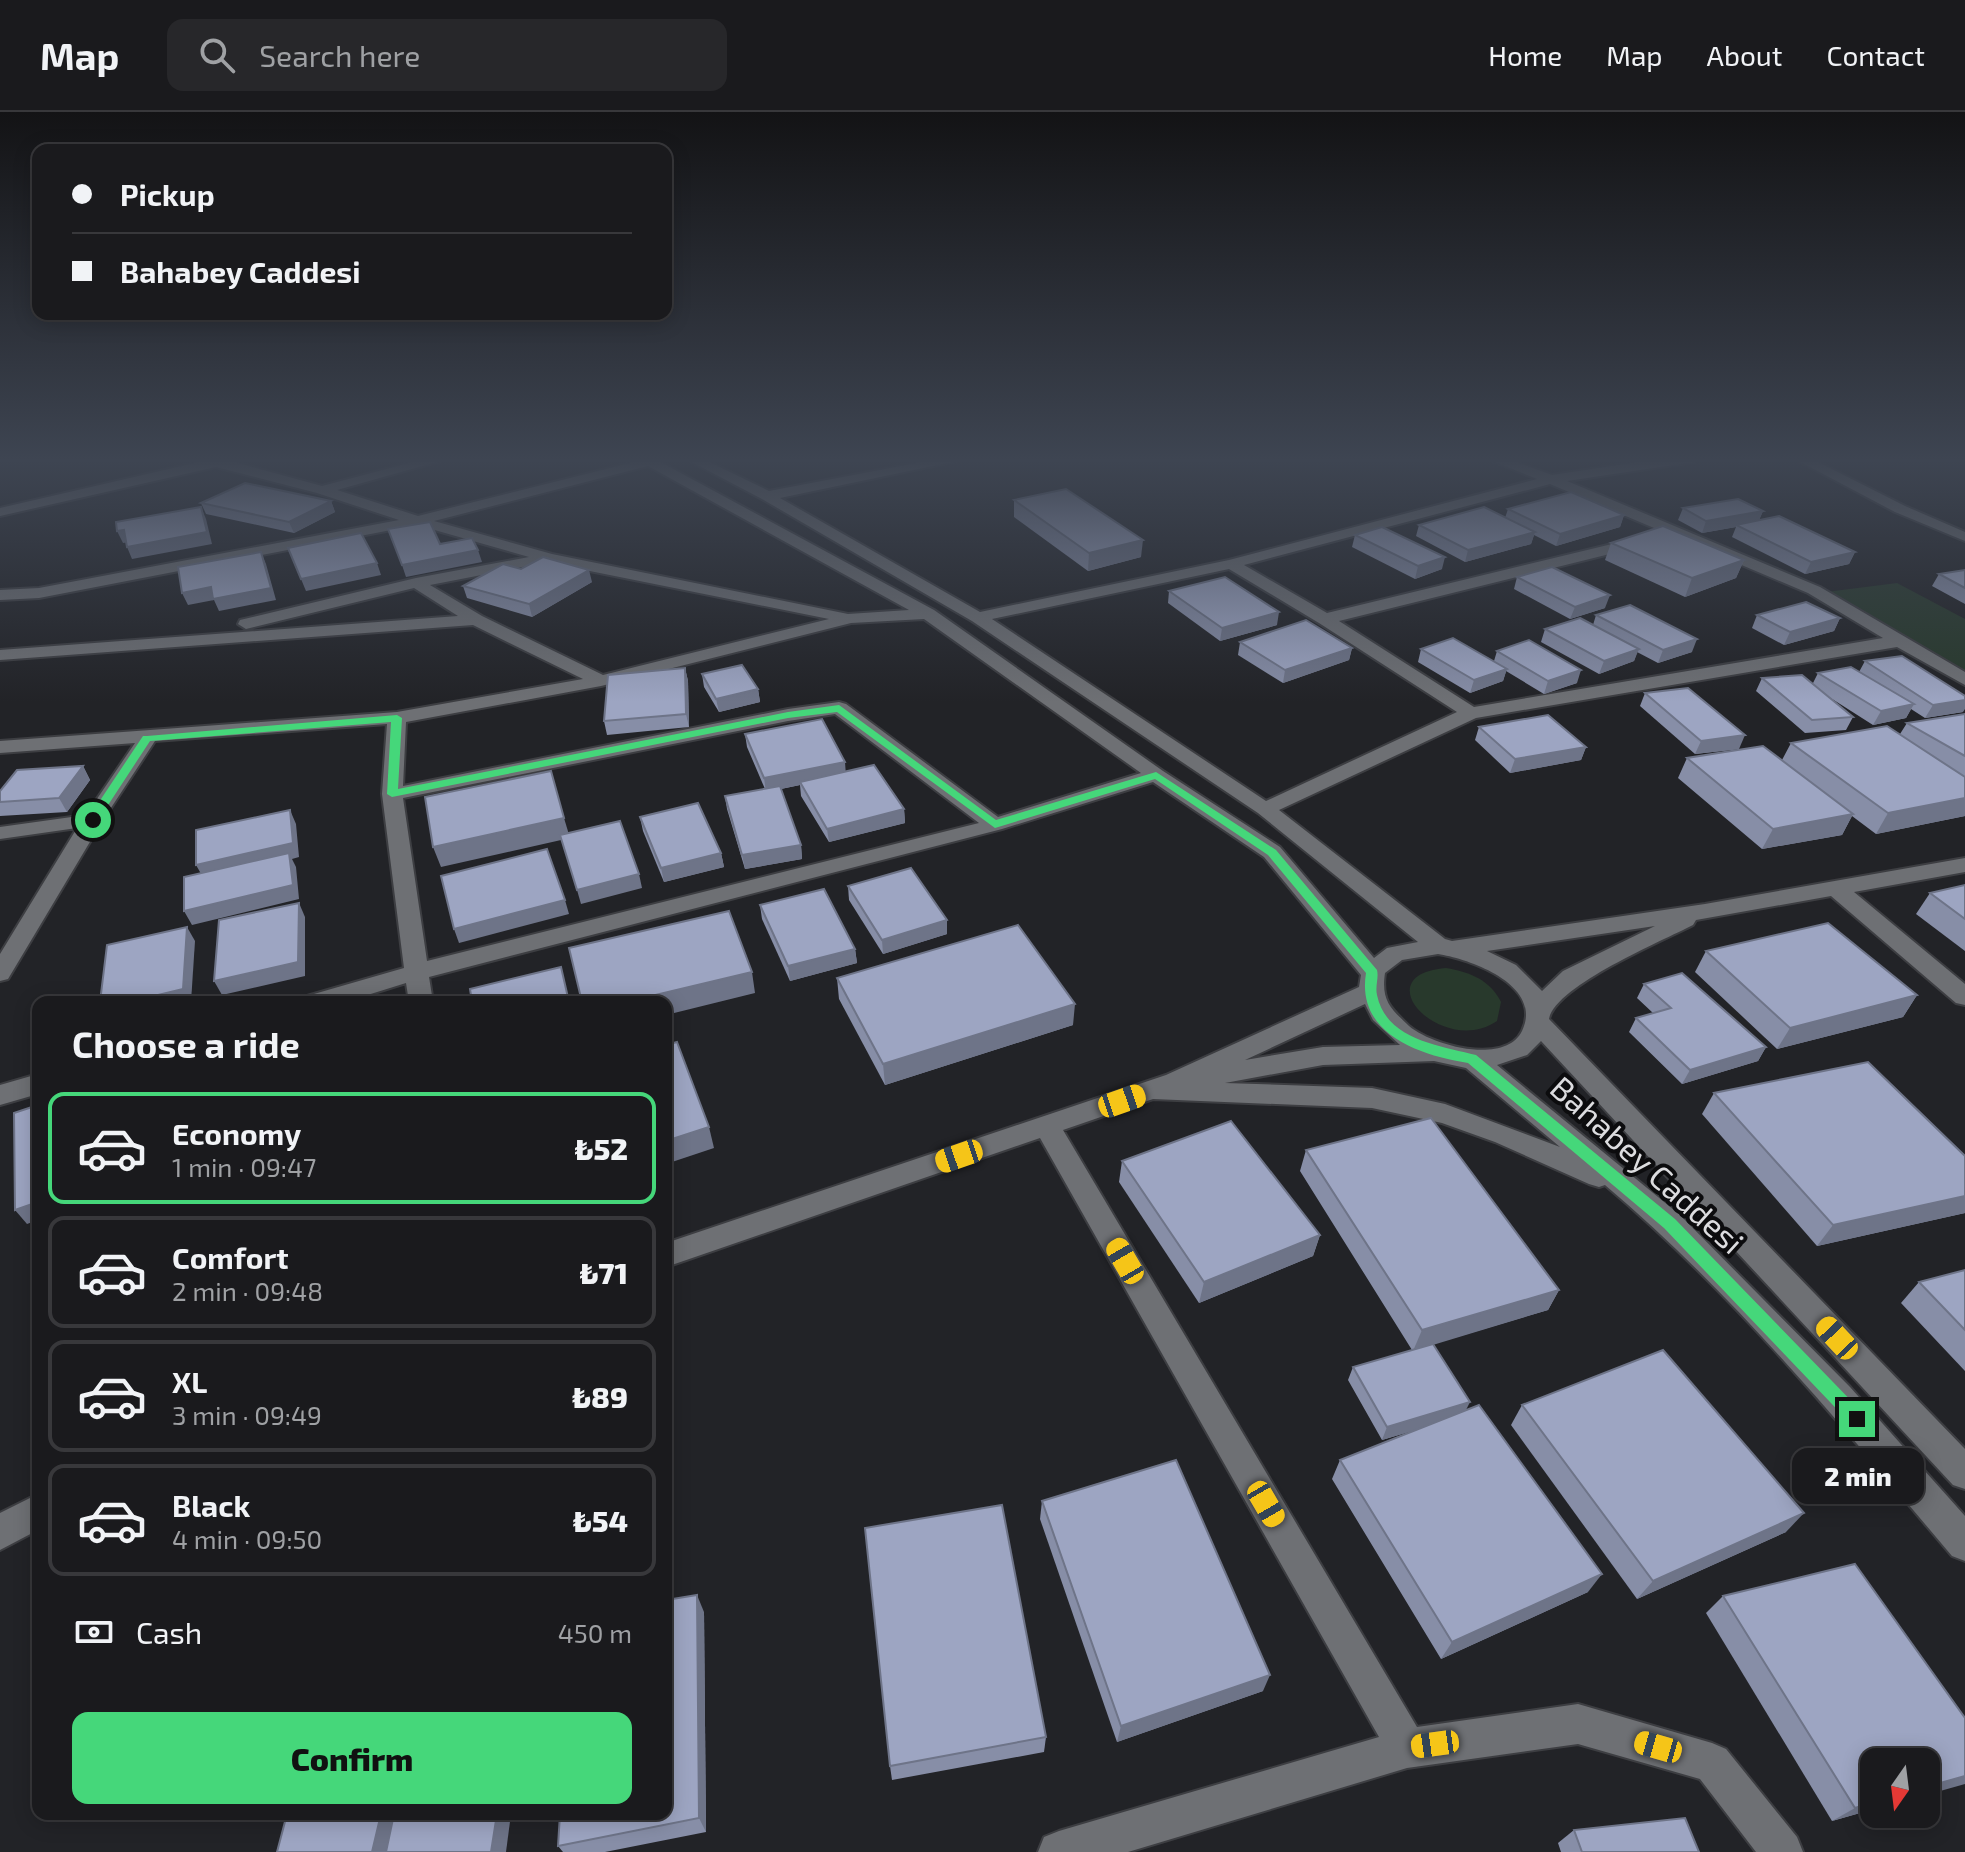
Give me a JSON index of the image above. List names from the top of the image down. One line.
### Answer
{"streets":{"street":["Bahabey Caddesi"]},"north":"bottom","page":{"header":"Map","search":"Search here","nav":["Home","Map","About","Contact"],"banner":["Pickup","Bahabey Caddesi"],"heading":"Choose a ride","list":[{"name":"Economy","note":"1 min · 09:47","value":"₺52"},{"name":"Comfort","note":"2 min · 09:48","value":"₺71"},{"name":"XL","note":"3 min · 09:49","value":"₺89"},{"name":"Black","note":"4 min · 09:50","value":"₺54"}],"bubble":"2 min","pay":["Cash","450 m"],"buttons":"Confirm"}}
